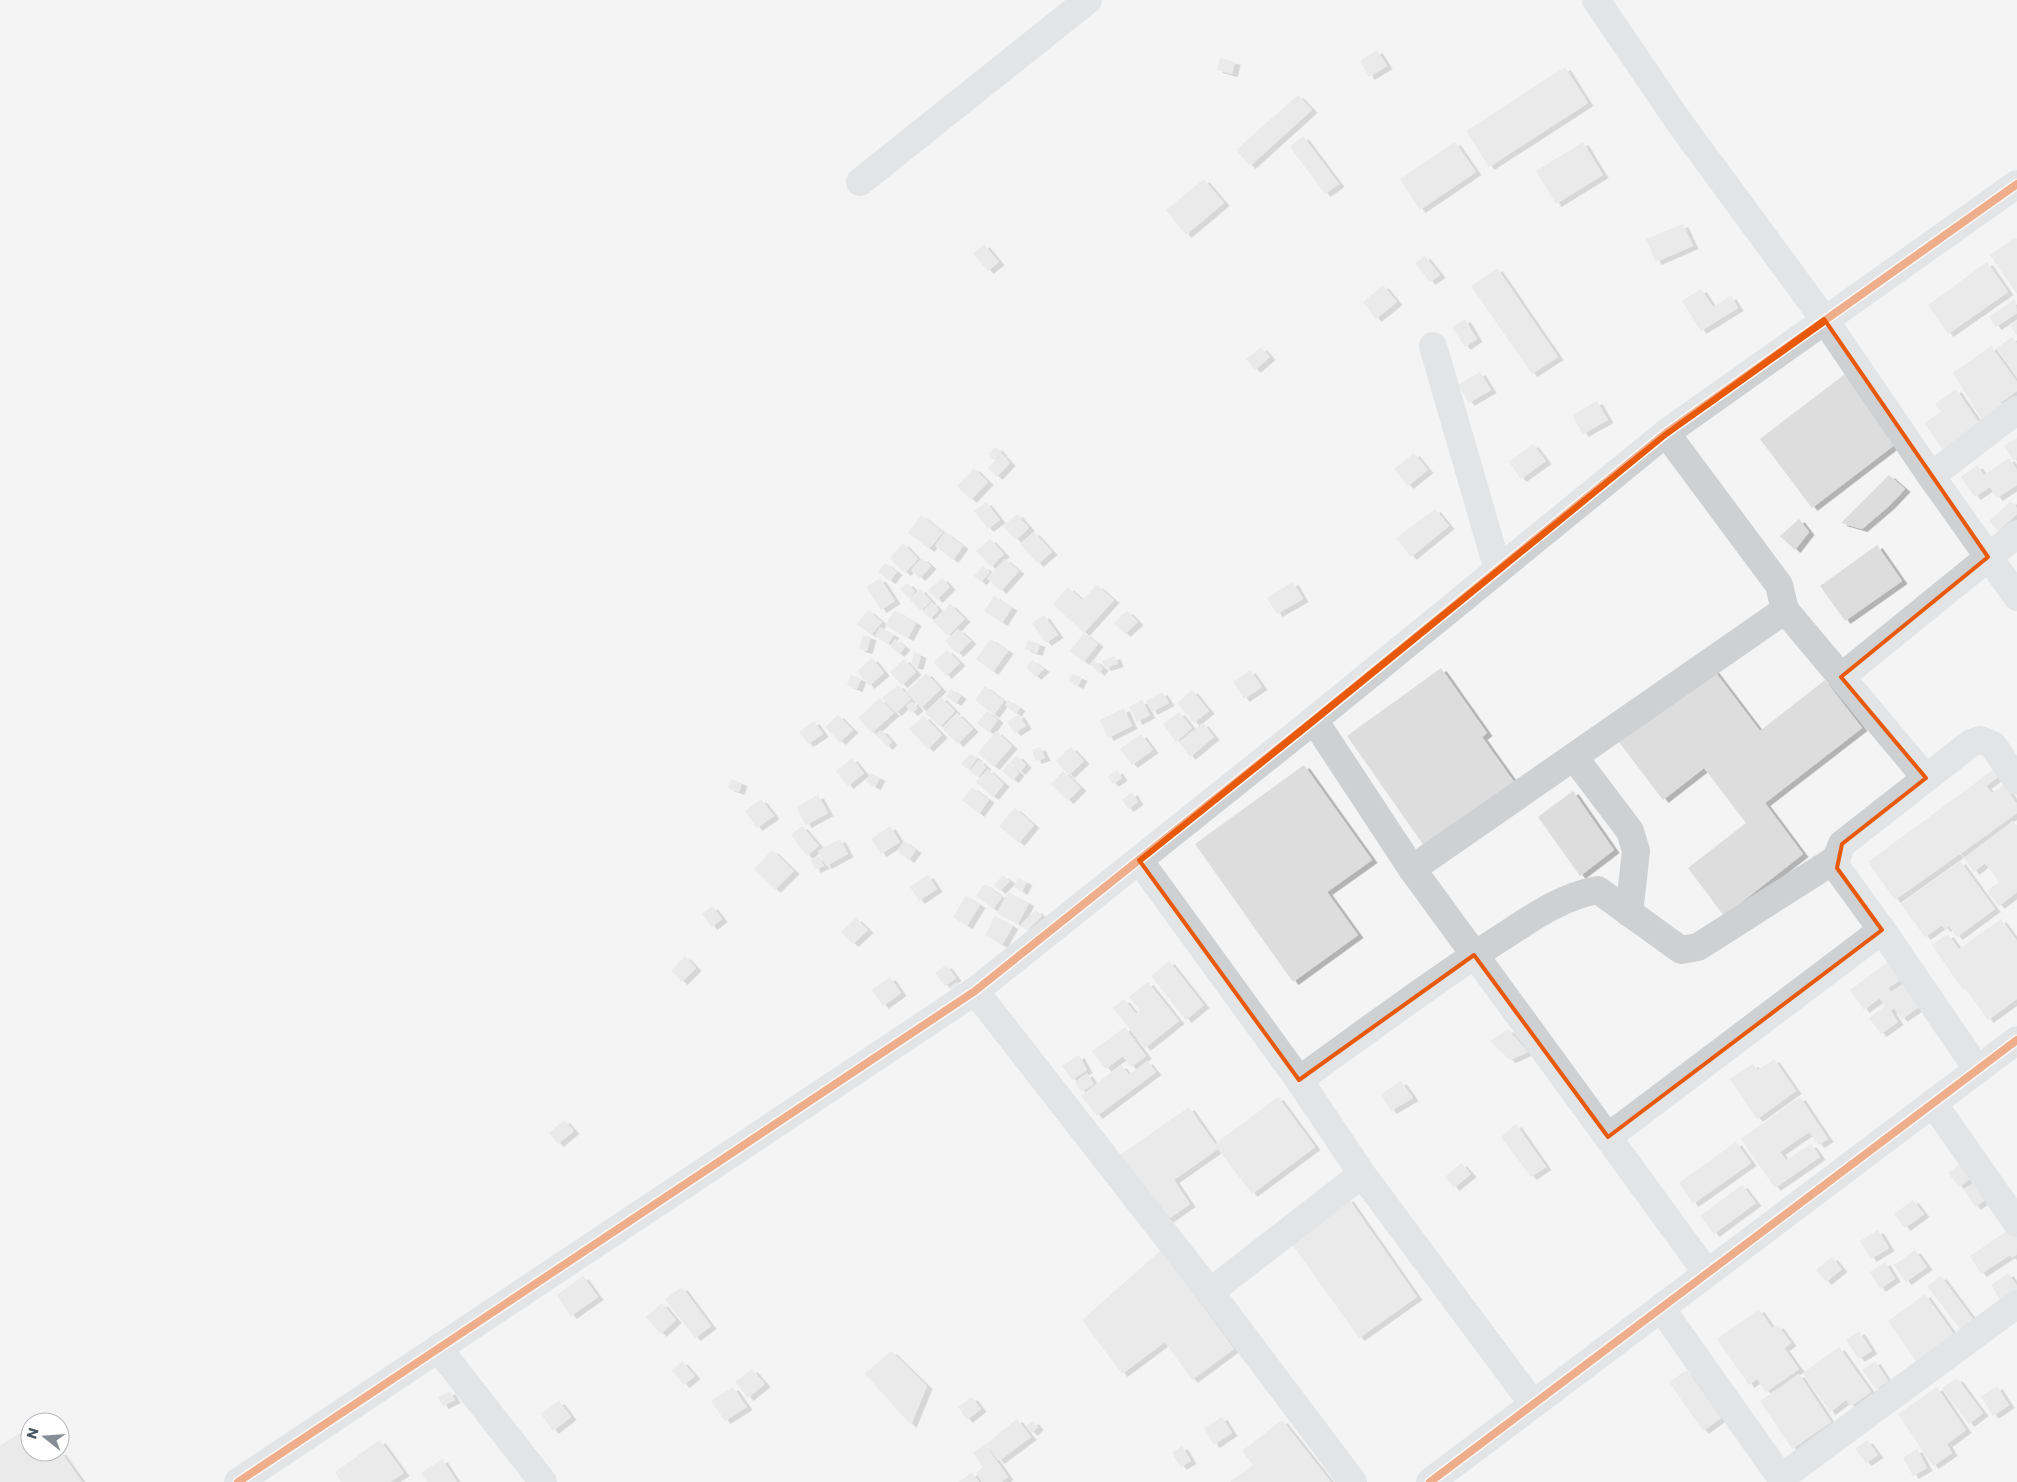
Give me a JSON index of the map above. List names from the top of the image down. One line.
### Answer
{"north":"left"}
